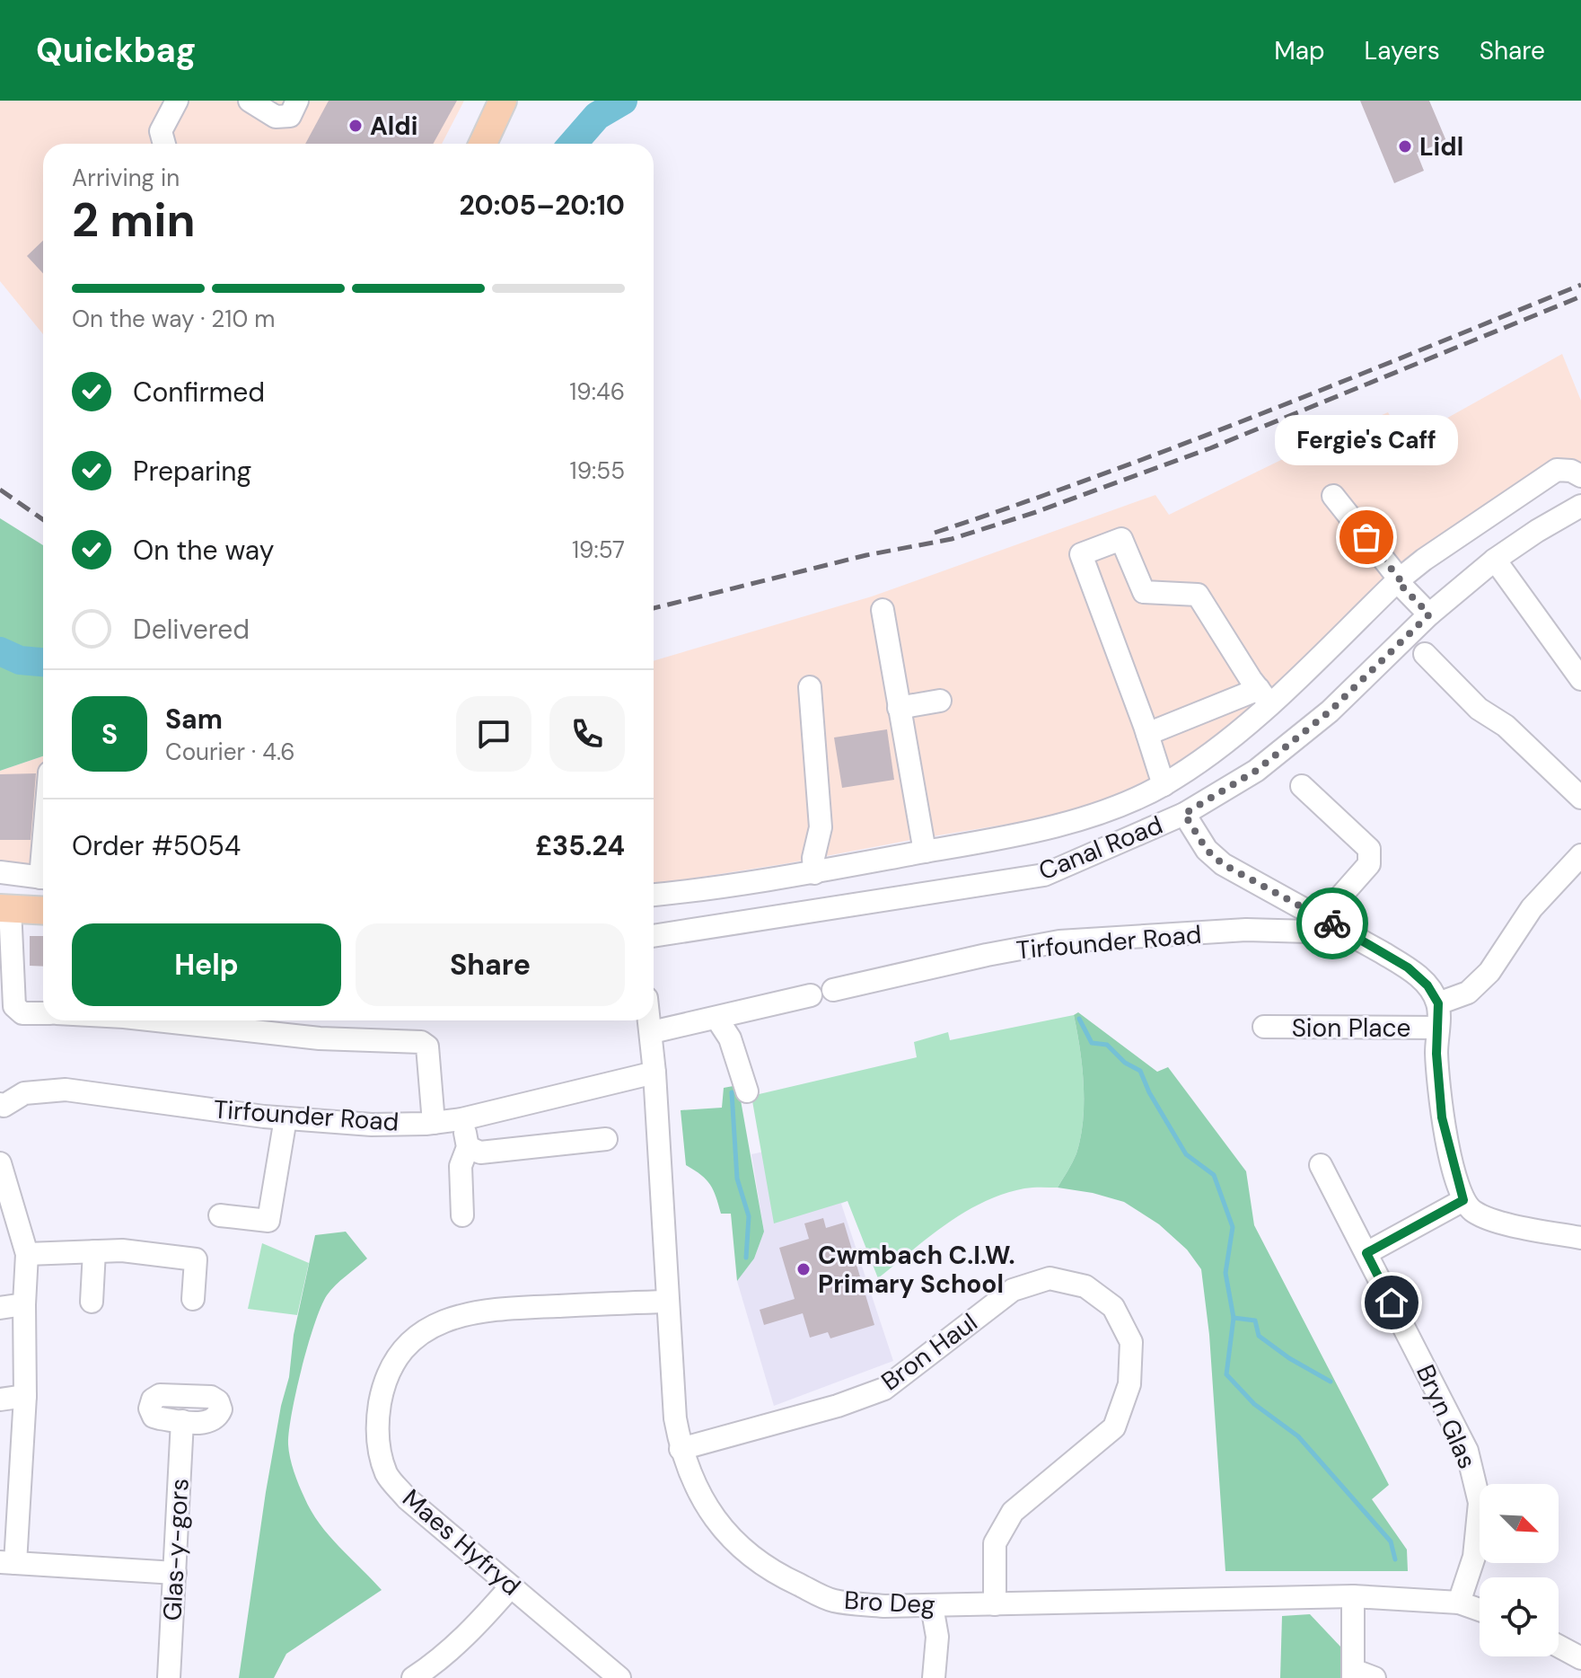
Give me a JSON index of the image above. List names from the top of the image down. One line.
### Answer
{"streets":{"street":["Canal Road","Tirfounder Road","Sion Place","Bron Haul","Bryn Glas","Maes Hyfryd","Glas-y-gors","Bro Deg"]},"crossings":[["Tirfounder Road","Bro Deg"],["Bron Haul","Bro Deg"],["Bryn Glas","Bro Deg"],["Maes Hyfryd","Bro Deg"]],"places":["Aldi","Lidl","Fergie's Caff","Cwmbach C.I.W. Primary School"],"north":"bottom right","page":{"header":"Quickbag","nav":["Map","Layers","Share"],"heading":["2 min","Arriving in","20:05–20:10"],"panel":["Sam","Courier · 4.6","Order #5054","£35.24"],"bar":"On the way · 210 m","list":[["Confirmed","19:46"],["Preparing","19:55"],["On the way","19:57"],"Delivered"],"bubble":"Fergie's Caff","round":"S","buttons":["Help","Share"]}}
